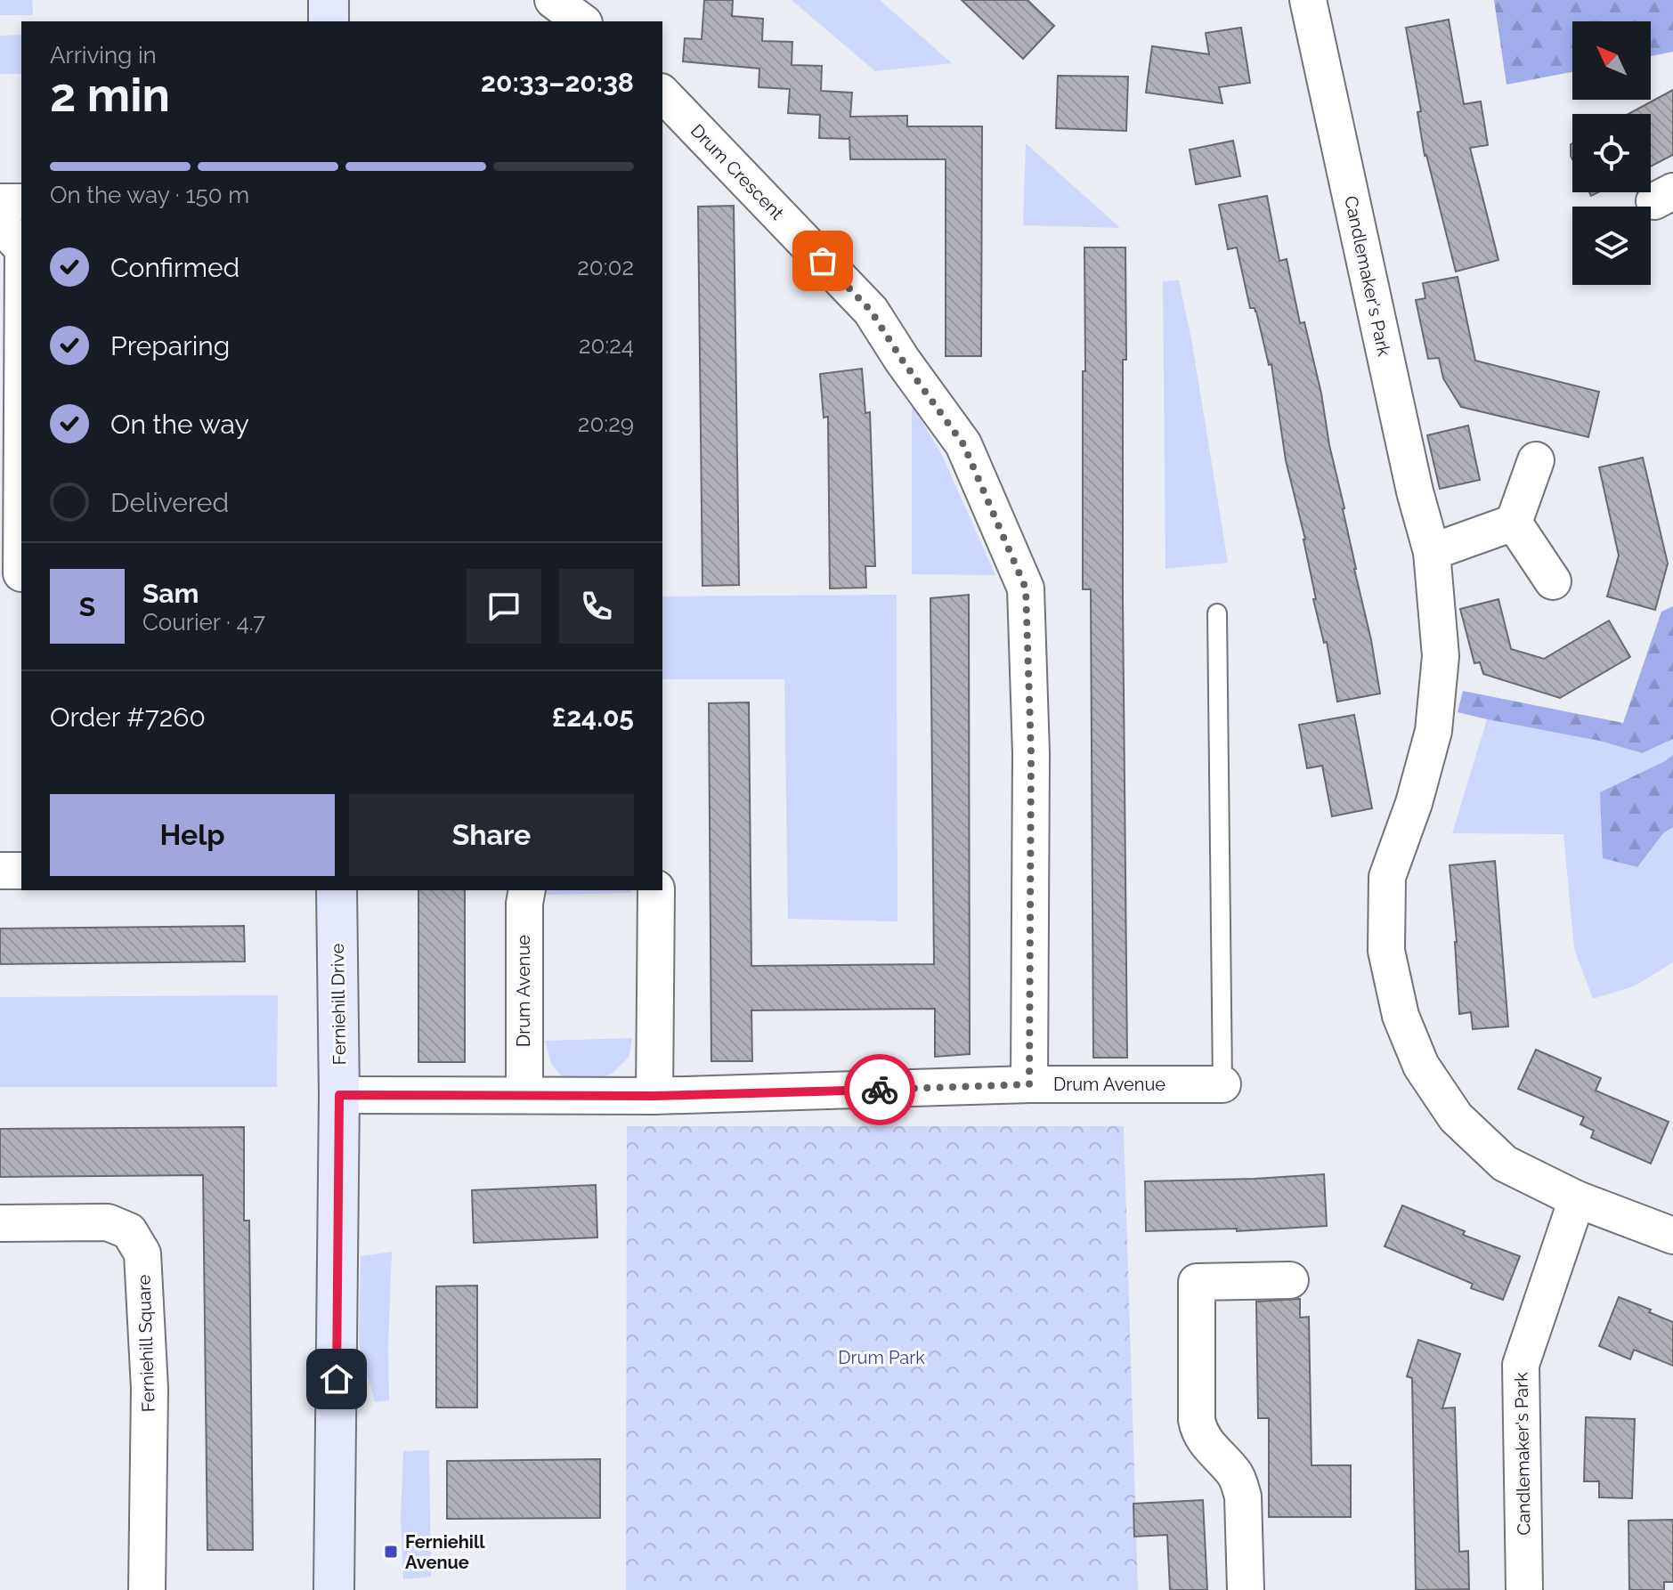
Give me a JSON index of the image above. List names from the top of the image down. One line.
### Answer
{"streets":{"main road":["Ferniehill Drive"],"street":["Drum Crescent","Candlemaker's Park","Drum Avenue","Ferniehill Square"]},"crossings":[["Drum Crescent","Drum Avenue"],["Drum Avenue","Ferniehill Drive"]],"parks":["Drum Park"],"places":{"transit":["Ferniehill Avenue"]},"north":"top left","page":{"heading":["2 min","Arriving in","20:33–20:38"],"panel":["Sam","Courier · 4.7","Order #7260","£24.05"],"bar":"On the way · 150 m","list":[["Confirmed","20:02"],["Preparing","20:24"],["On the way","20:29"],"Delivered"],"round":"S","buttons":["Help","Share"]}}
